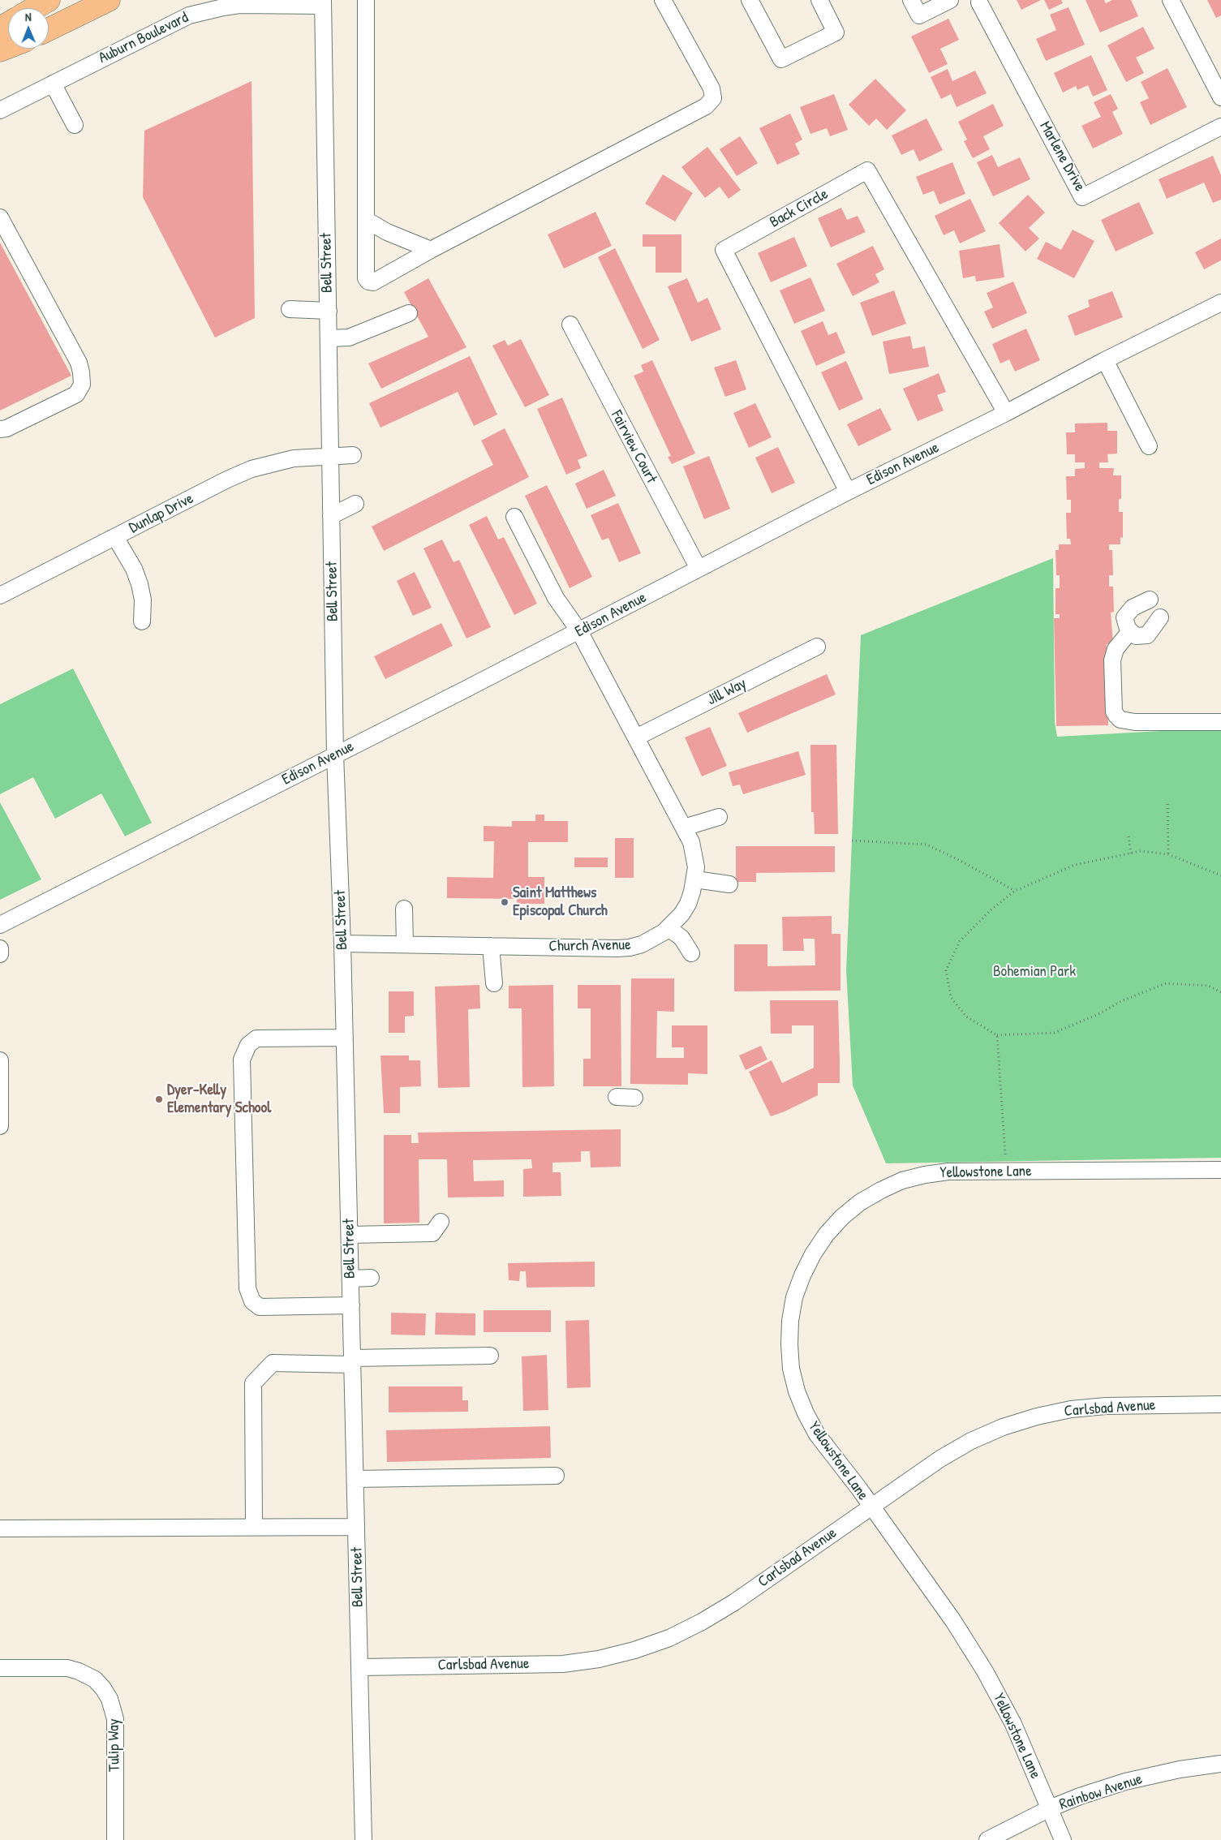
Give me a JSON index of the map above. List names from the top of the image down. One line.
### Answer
{"streets":{"street":["Auburn Boulevard","Marlene Drive","Back Circle","Bell Street","Fairview Court","Edison Avenue","Dunlap Drive","Jill Way","Church Avenue","Yellowstone Lane","Carlsbad Avenue","Tulip Way","Rainbow Avenue"]},"crossings":[["Auburn Boulevard","Bell Street"],["Back Circle","Edison Avenue"],["Bell Street","Edison Avenue"],["Bell Street","Dunlap Drive"],["Bell Street","Church Avenue"],["Bell Street","Carlsbad Avenue"],["Fairview Court","Edison Avenue"],["Edison Avenue","Church Avenue"],["Jill Way","Church Avenue"],["Yellowstone Lane","Carlsbad Avenue"],["Yellowstone Lane","Rainbow Avenue"]],"parks":["Bohemian Park"],"places":["Saint Matthews Episcopal Church","Dyer-Kelly Elementary School"],"north":"top"}
